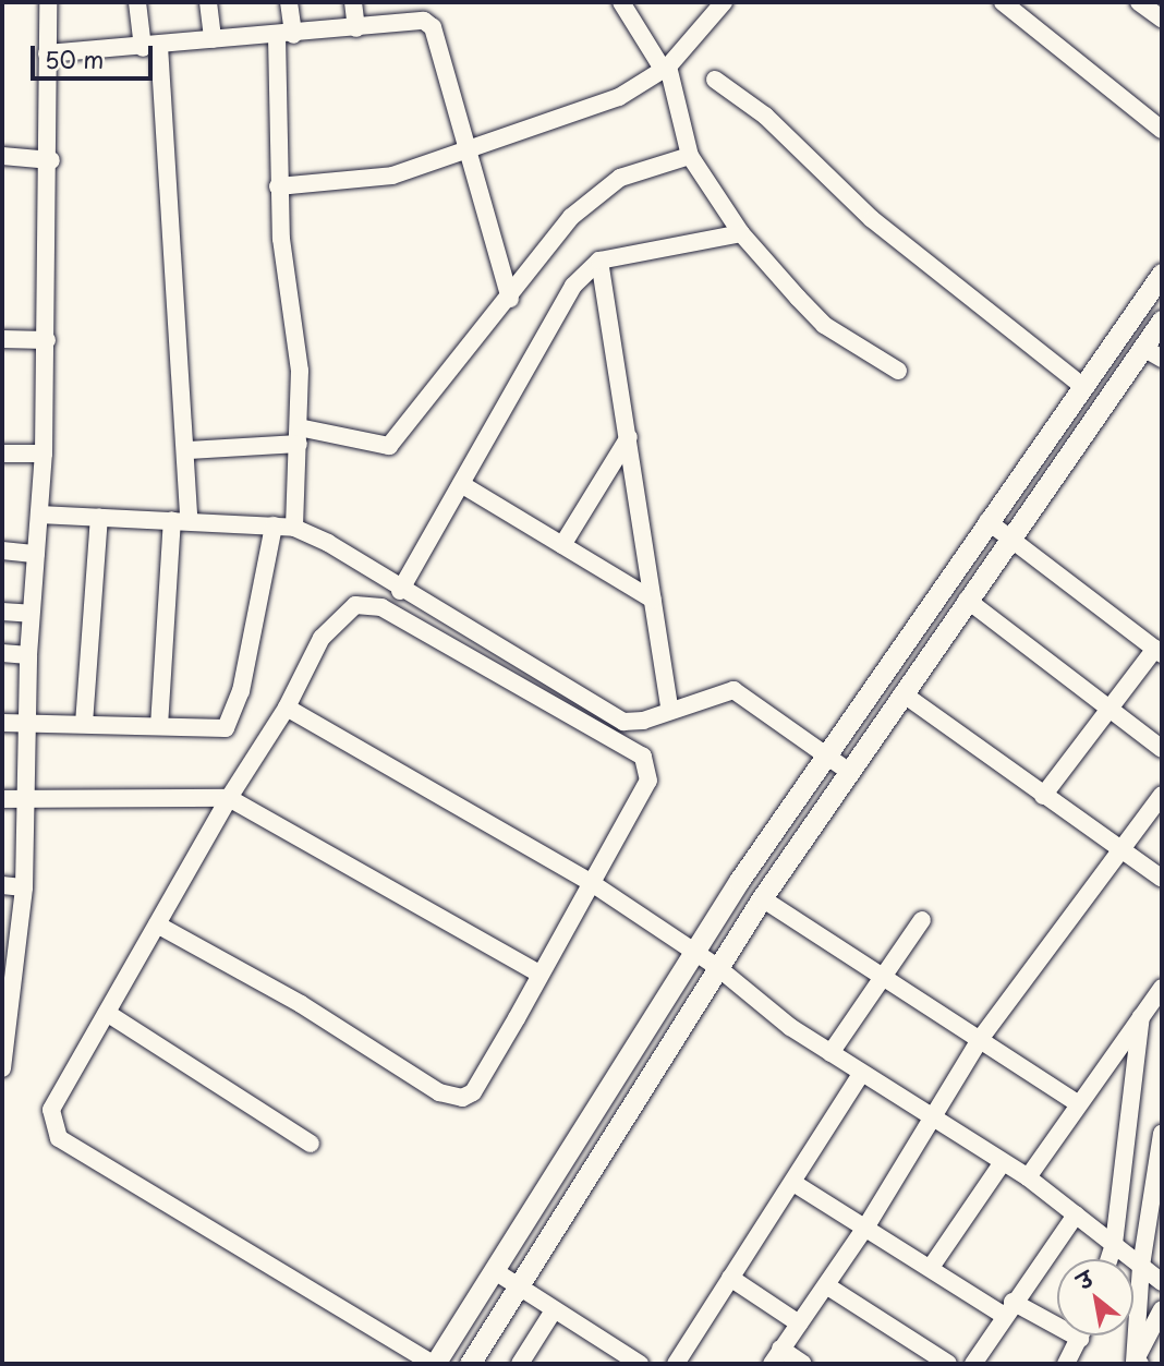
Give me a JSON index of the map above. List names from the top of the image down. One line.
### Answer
{"scale_bar":"50 m","north":"top left"}
